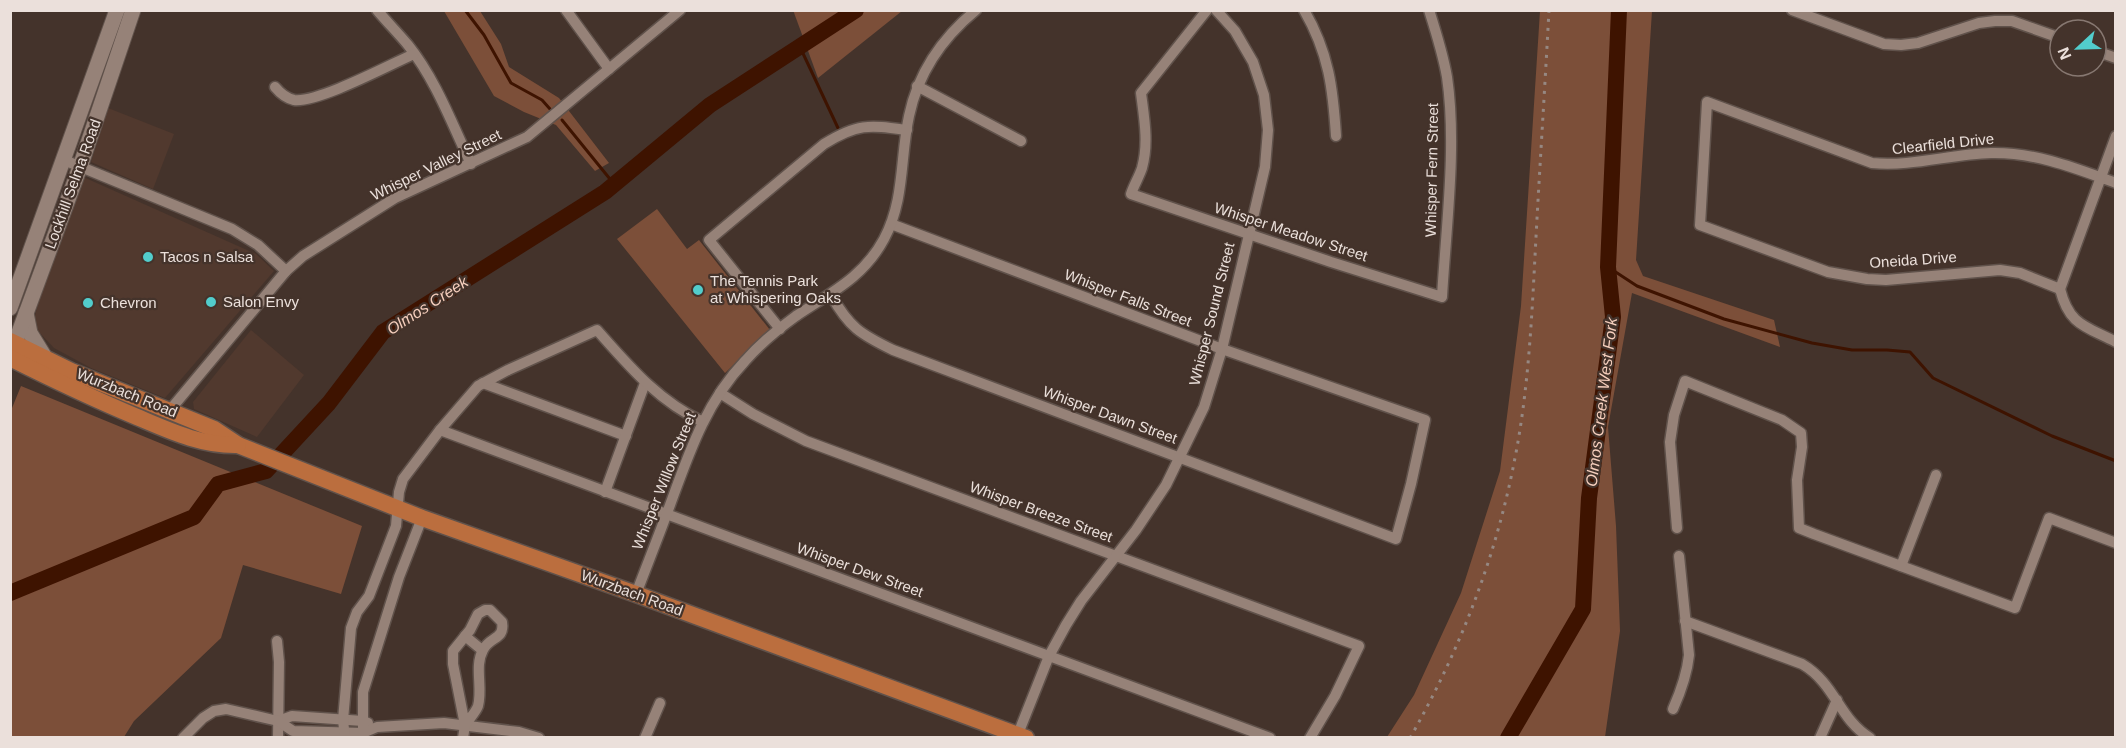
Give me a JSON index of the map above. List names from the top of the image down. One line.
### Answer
{"streets":{"main road":["Lockhill Selma Road","Wurzbach Road"],"street":["Clearfield Drive","Whisper Valley Street","Whisper Fern Street","Whisper Meadow Street","Oneida Drive","Whisper Falls Street","Whisper Sound Street","Whisper Dawn Street","Whisper Willow Street","Whisper Breeze Street","Whisper Dew Street"]},"crossings":[["Clearfield Drive","Oneida Drive"],["Whisper Valley Street","Wurzbach Road"],["Whisper Fern Street","Whisper Meadow Street"],["Lockhill Selma Road","Wurzbach Road"],["Whisper Meadow Street","Whisper Sound Street"],["Whisper Falls Street","Whisper Sound Street"],["Whisper Falls Street","Whisper Dawn Street"],["Whisper Falls Street","Whisper Willow Street"],["Whisper Sound Street","Wurzbach Road"],["Whisper Sound Street","Whisper Dawn Street"],["Whisper Sound Street","Whisper Breeze Street"],["Whisper Sound Street","Whisper Dew Street"],["Wurzbach Road","Whisper Willow Street"],["Whisper Dawn Street","Whisper Willow Street"],["Whisper Willow Street","Whisper Breeze Street"],["Whisper Willow Street","Whisper Dew Street"]],"water":["Olmos Creek","Olmos Creek West Fork"],"places":["Tacos n Salsa","The Tennis Park at Whispering Oaks","Salon Envy","Chevron"],"north":"left"}
